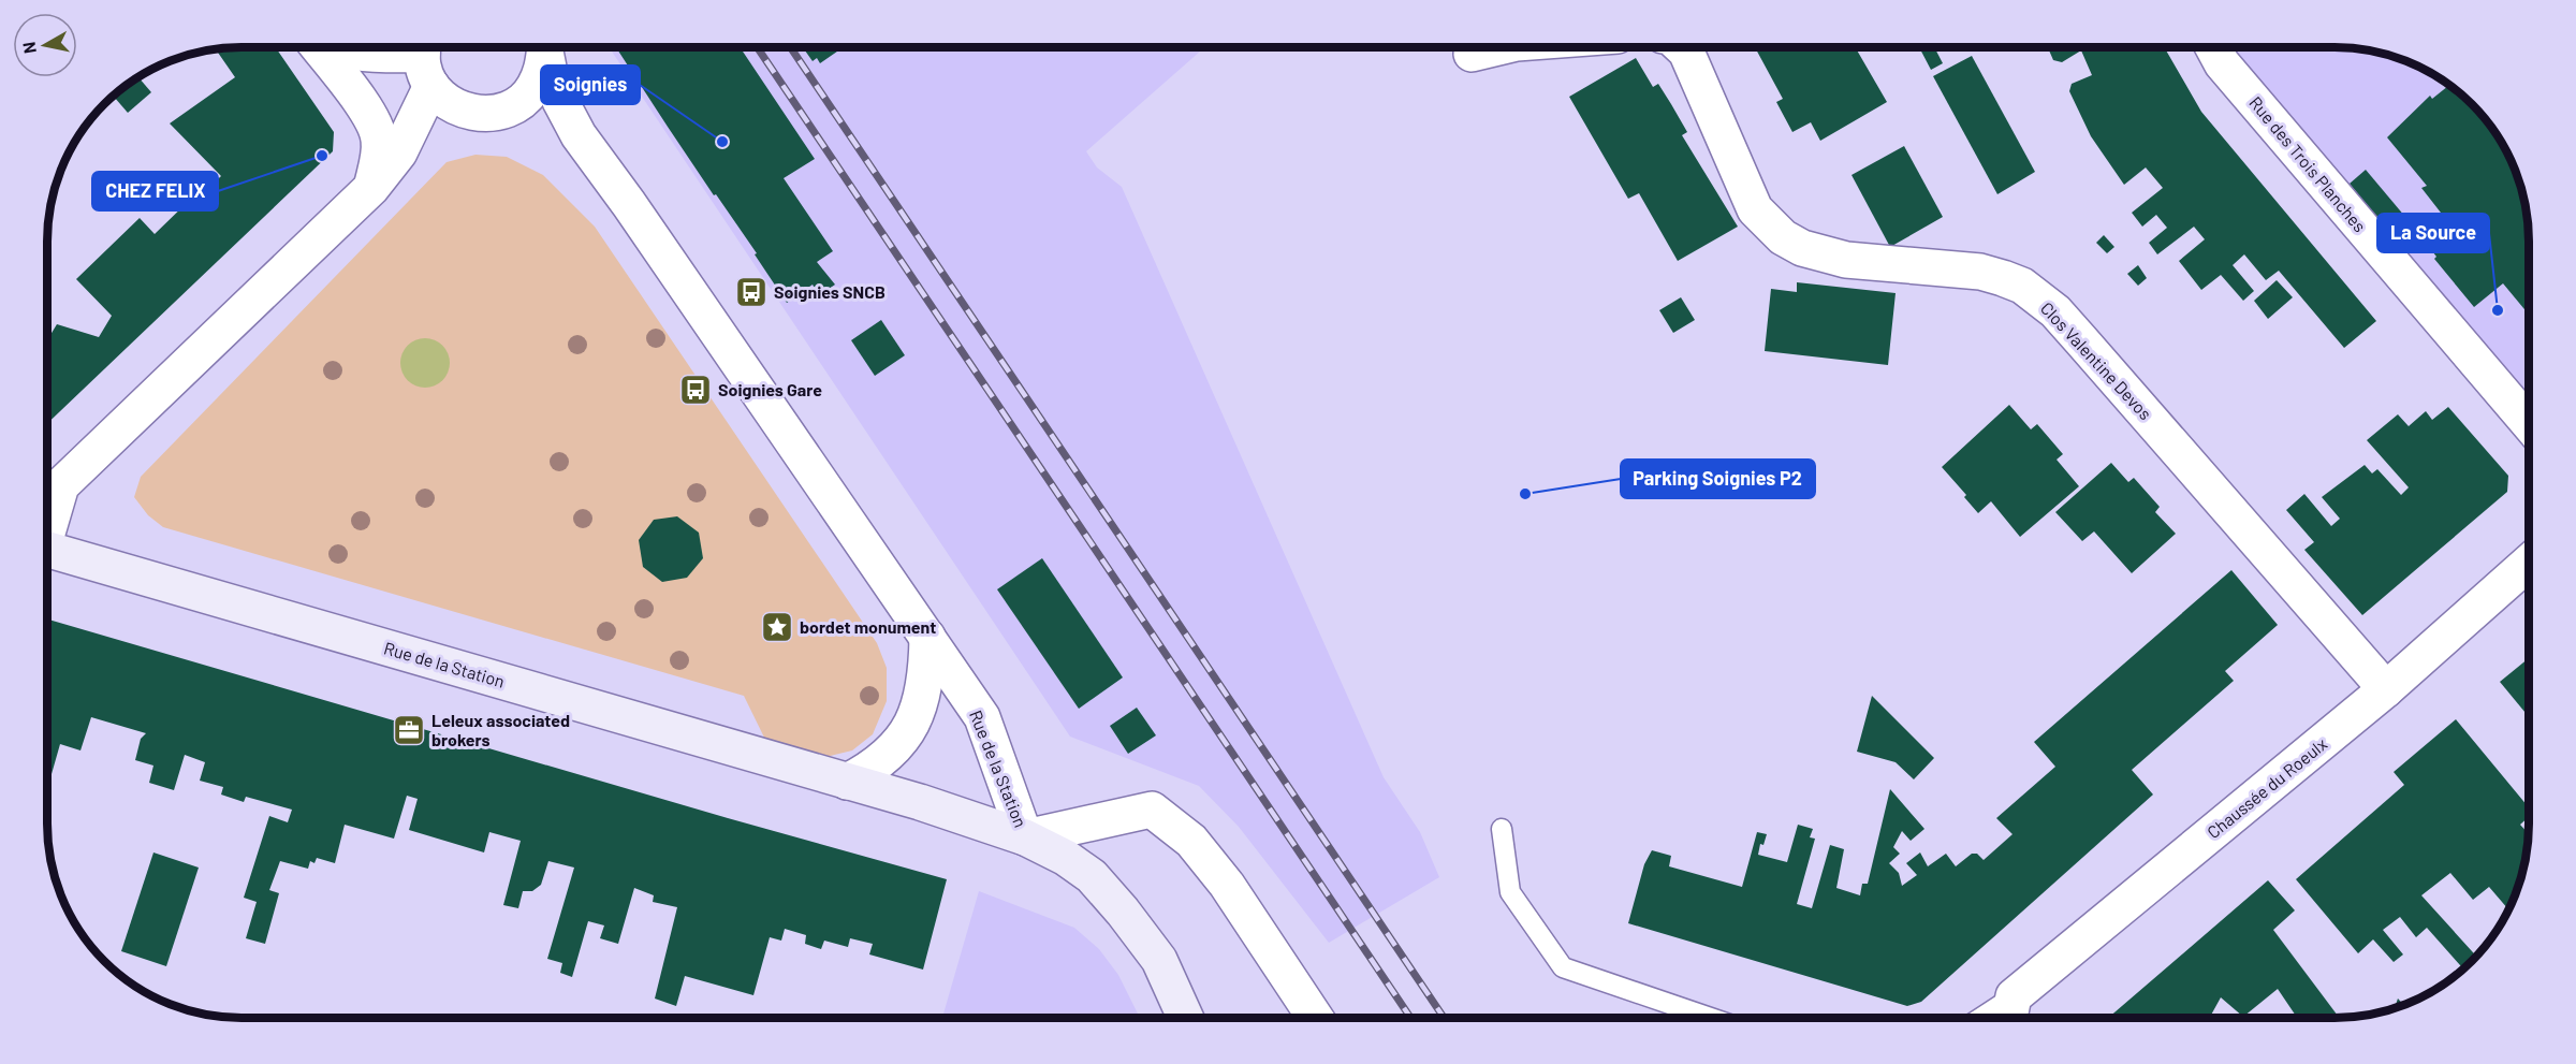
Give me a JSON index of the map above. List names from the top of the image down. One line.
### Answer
{"streets":{"street":["Rue des Trois Planches","Clos Valentine Devos","Rue de la Station","Chaussée du Roeulx"]},"crossings":[["Clos Valentine Devos","Chaussée du Roeulx"]],"places":{"other":["Soignies","CHEZ FELIX","La Source","Parking Soignies P2"],"bus stop":["Soignies SNCB","Soignies Gare"],"place":["bordet monument"],"office":["Leleux associated brokers"]},"north":"left"}
